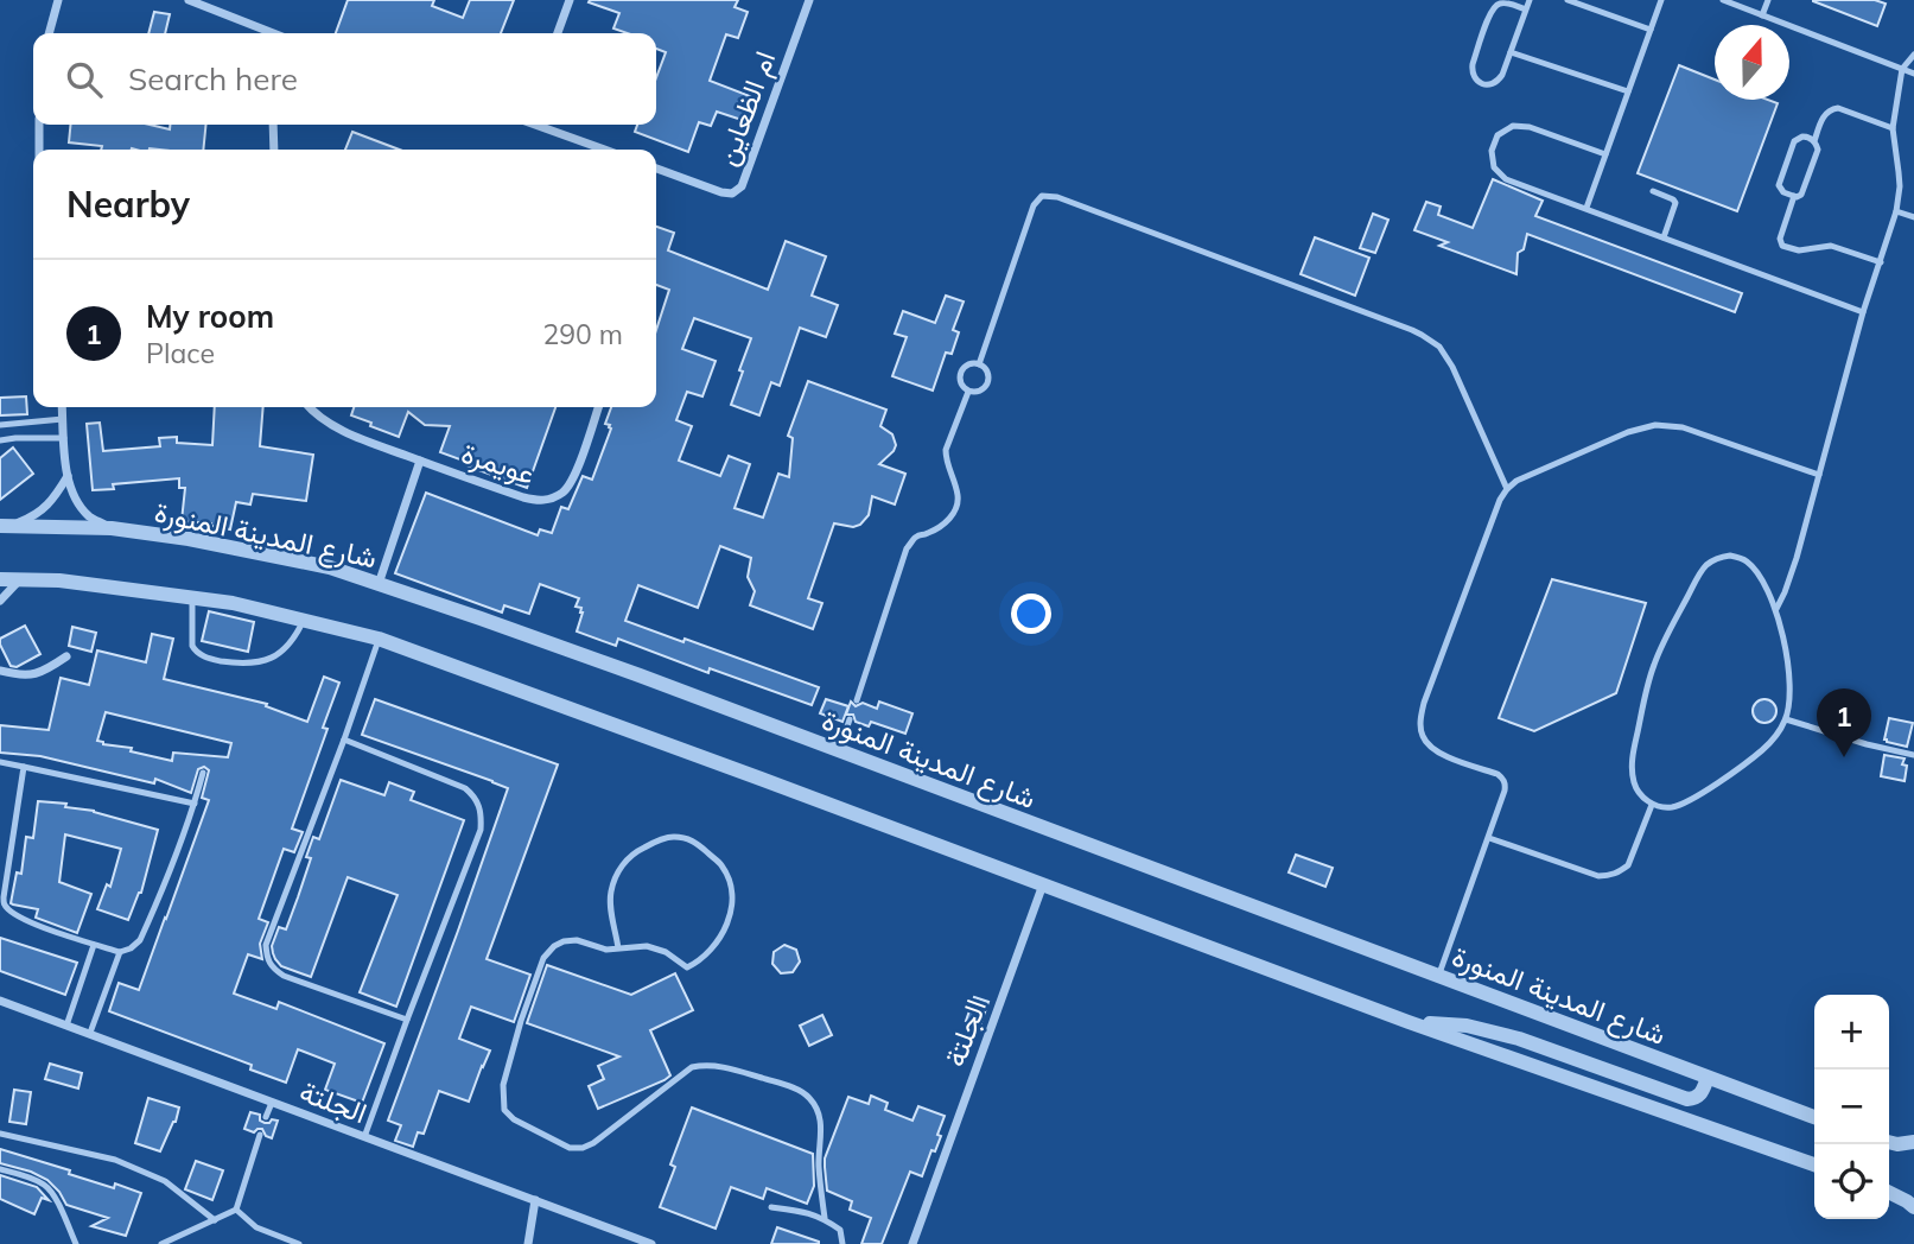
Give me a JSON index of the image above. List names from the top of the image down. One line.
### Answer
{"streets":{"street":["ام الظعاين","عويمرة","شارع المدينة المنورة","الجلتة"]},"crossings":[["عويمرة","شارع المدينة المنورة"]],"north":"top","page":{"search":"Search here","heading":"Nearby","list":[{"mark":"1","name":"My room","note":"Place","value":"290 m"}],"pins":"1","map_buttons":["+","−"]}}
